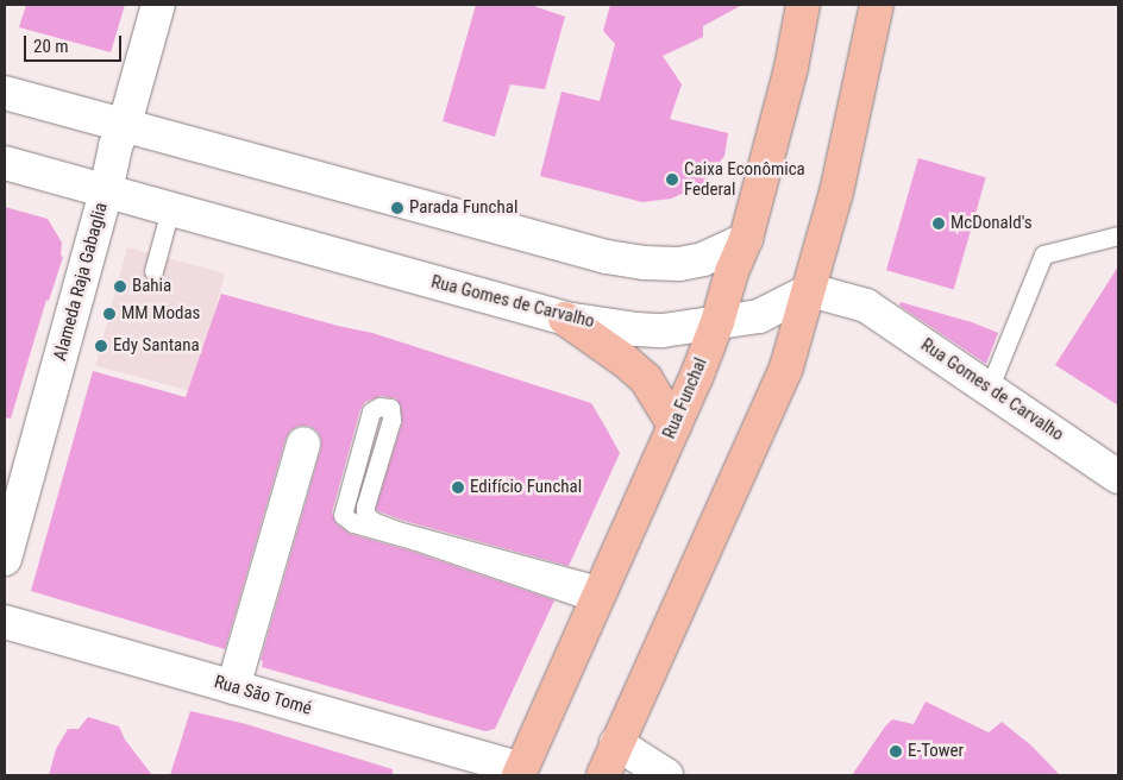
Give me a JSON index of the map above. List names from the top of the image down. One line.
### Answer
{"streets":{"main road":["Rua Funchal"],"street":["Alameda Raja Gabaglia","Rua Gomes de Carvalho","Rua São Tomé"]},"crossings":[["Alameda Raja Gabaglia","Rua Gomes de Carvalho"],["Rua Gomes de Carvalho","Rua Funchal"],["Rua Funchal","Rua São Tomé"]],"places":["Caixa Econômica Federal","Parada Funchal","McDonald's","Bahia","MM Modas","Edy Santana","Edifício Funchal","E-Tower"],"scale_bar":"20 m"}
